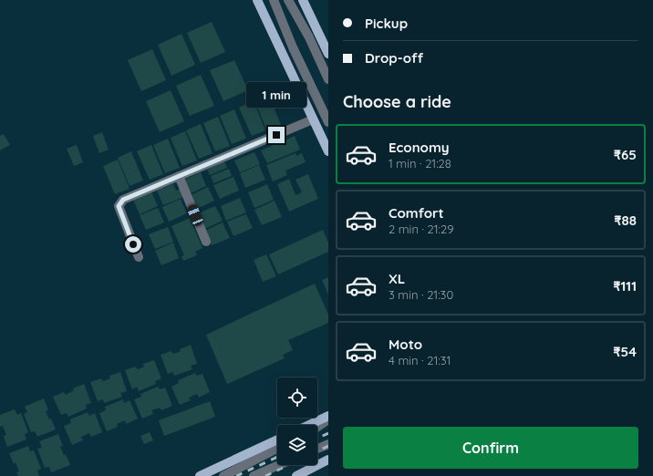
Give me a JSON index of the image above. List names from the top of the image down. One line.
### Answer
{"page":{"banner":["Pickup","Drop-off"],"heading":"Choose a ride","bubble":"1 min","list":[{"name":"Economy","note":"1 min · 21:28","value":"₹65"},{"name":"Comfort","note":"2 min · 21:29","value":"₹88"},{"name":"XL","note":"3 min · 21:30","value":"₹111"},{"name":"Moto","note":"4 min · 21:31","value":"₹54"}],"buttons":"Confirm"}}
